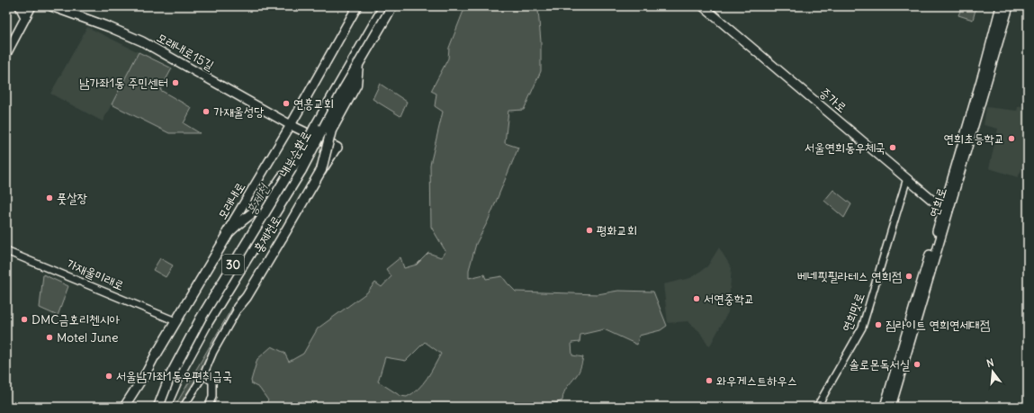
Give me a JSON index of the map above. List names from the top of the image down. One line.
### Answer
{"streets":{"highway":["내부순환로","30"],"main road":["모래내로15길","증가로","모래내로","연희로"],"street":["홍제천로","가재울미래로","연희맛로"]},"crossings":[["모래내로15길","모래내로"],["모래내로15길","홍제천로"],["증가로","연희로"],["증가로","연희맛로"],["모래내로","가재울미래로"]],"water":["홍제천"],"places":["남가좌1동 주민센터","연흥교회","가재울성당","연희초등학교","서울연희동우체국","풋살장","평화교회","베네핏필라테스 연희점","서연중학교","DMC금호리첸시아","짐라이트 연희연세대점","Motel June","솔로몬독서실","서울남가좌1동우편취급국","와우게스트하우스"],"north":"top"}
